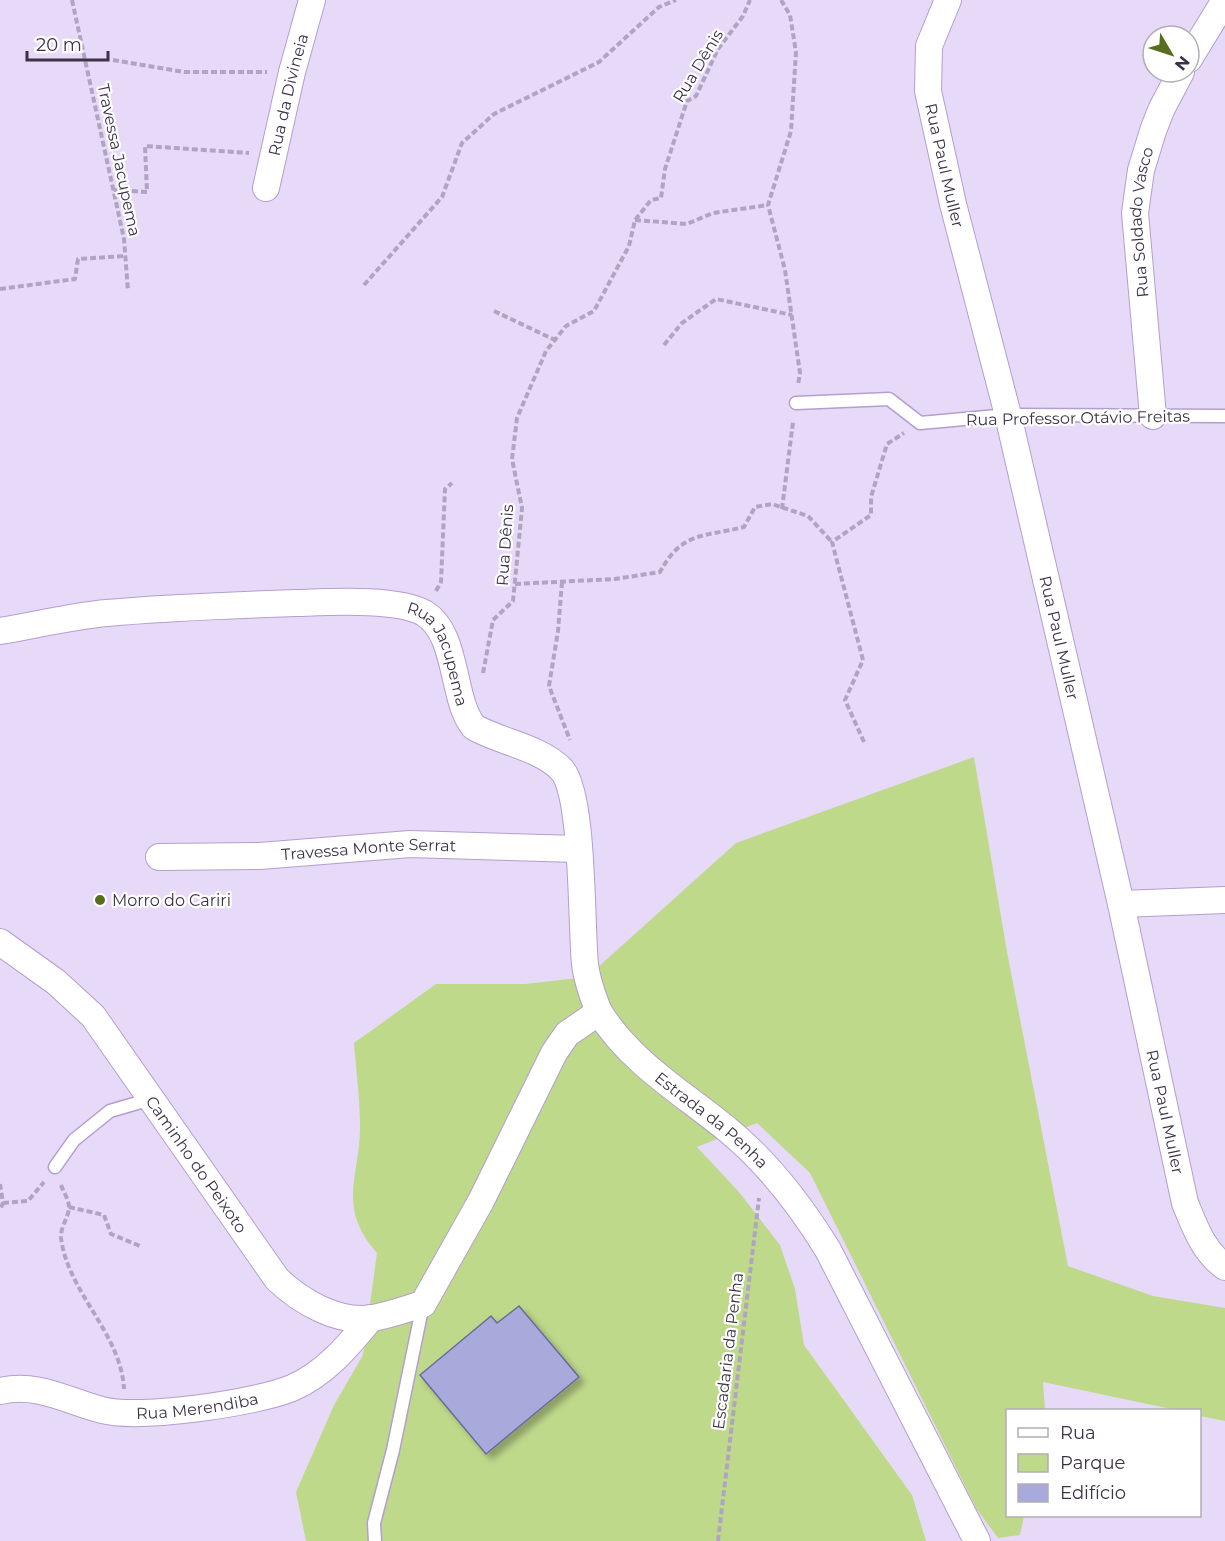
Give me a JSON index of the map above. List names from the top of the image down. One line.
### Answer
{"streets":{"street":["Rua da Divineia","Rua Paul Muller","Rua Soldado Vasco","Rua Jacupema","Travessa Monte Serrat","Estrada da Penha","Caminho do Peixoto","Rua Merendiba"],"lane":["Rua Professor Otávio Freitas"],"path":["Rua Dênis","Travessa Jacupema","Escadaria da Penha"]},"crossings":[["Rua Paul Muller","Rua Professor Otávio Freitas"],["Rua Soldado Vasco","Rua Professor Otávio Freitas"],["Estrada da Penha","Escadaria da Penha"],["Caminho do Peixoto","Rua Merendiba"]],"places":["Morro do Cariri"],"legend":["Rua","Parque","Edifício"],"scale_bar":"20 m","north":"bottom right"}
